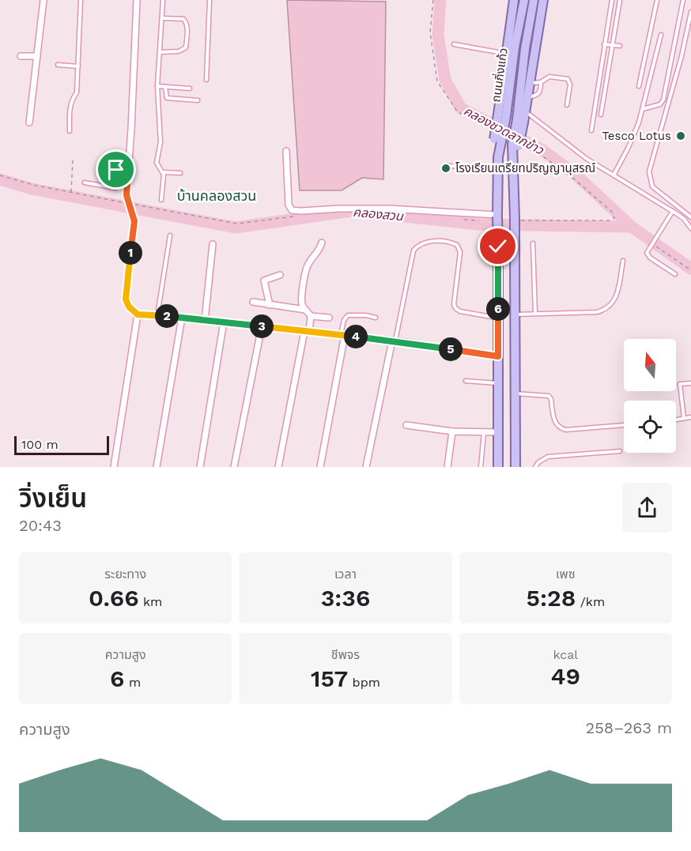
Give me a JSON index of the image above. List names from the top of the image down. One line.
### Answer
{"streets":{"main road":["ถนนกิ่งแก้ว"]},"districts":["บ้านคลองสวน"],"water":["คลองชวดลากข้าว","คลองสวน"],"places":["Tesco Lotus","โรงเรียนเตรียทปริญญานุสรณ์"],"scale_bar":"100 m","north":"top","page":{"pins":["1","6","2","3","4","5"],"scale":"100 m","heading":["วิ่งเย็น","20:43"],"stats":[["ระยะทาง","0.66 km"],["เวลา","3:36"],["เพซ","5:28 /km"],["ความสูง","6 m"],["ชีพจร","157 bpm"],["kcal","49"]],"chart":["ความสูง","258–263 m"]}}
